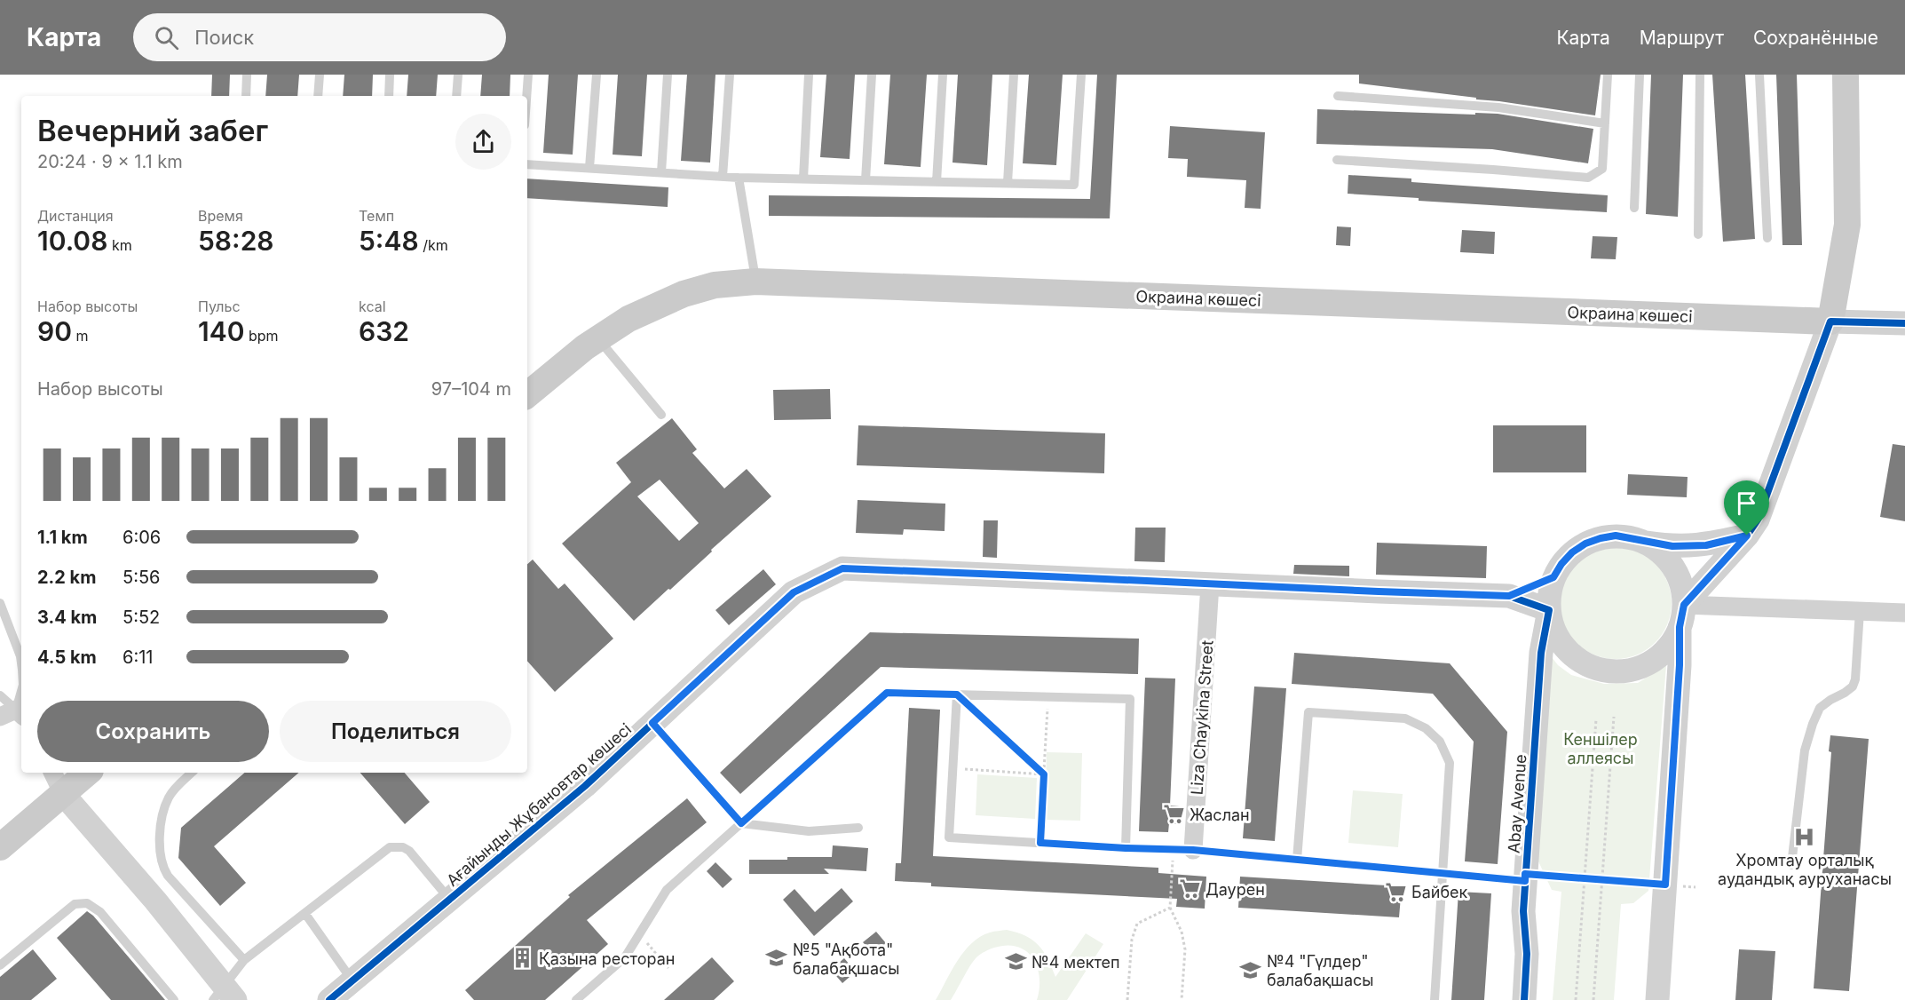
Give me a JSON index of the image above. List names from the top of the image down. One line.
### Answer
{"streets":{"main road":["Окраина көшесі"],"street":["Liza Chaykina Street","Abay Avenue","Ағайынды Жұбановтар көшесі"]},"crossings":[["Liza Chaykina Street","Ағайынды Жұбановтар көшесі"]],"parks":["Кеншілер аллеясы"],"places":{"supermarket":["Жаслан","Даурен","Байбек"],"hospital":["Хромтау орталық аудандық ауруханасы"],"building":["Қазына ресторан"],"school or university":["№5 \"Ақбота\" балабақшасы","№4 мектеп","№4 \"Гүлдер\" балабақшасы"]},"page":{"header":"Карта","search":"Поиск","nav":["Карта","Маршрут","Сохранённые"],"heading":["Вечерний забег","20:24 · 9 × 1.1 km"],"stats":[["Дистанция","10.08 km"],["Время","58:28"],["Темп","5:48 /km"],["Набор высоты","90 m"],["Пульс","140 bpm"],["kcal","632"]],"chart":["Набор высоты","97–104 m"],"list":[{"name":"1.1 km","note":"6:06"},{"name":"2.2 km","note":"5:56"},{"name":"3.4 km","note":"5:52"},{"name":"4.5 km","note":"6:11"}],"buttons":["Сохранить","Поделиться"]}}
